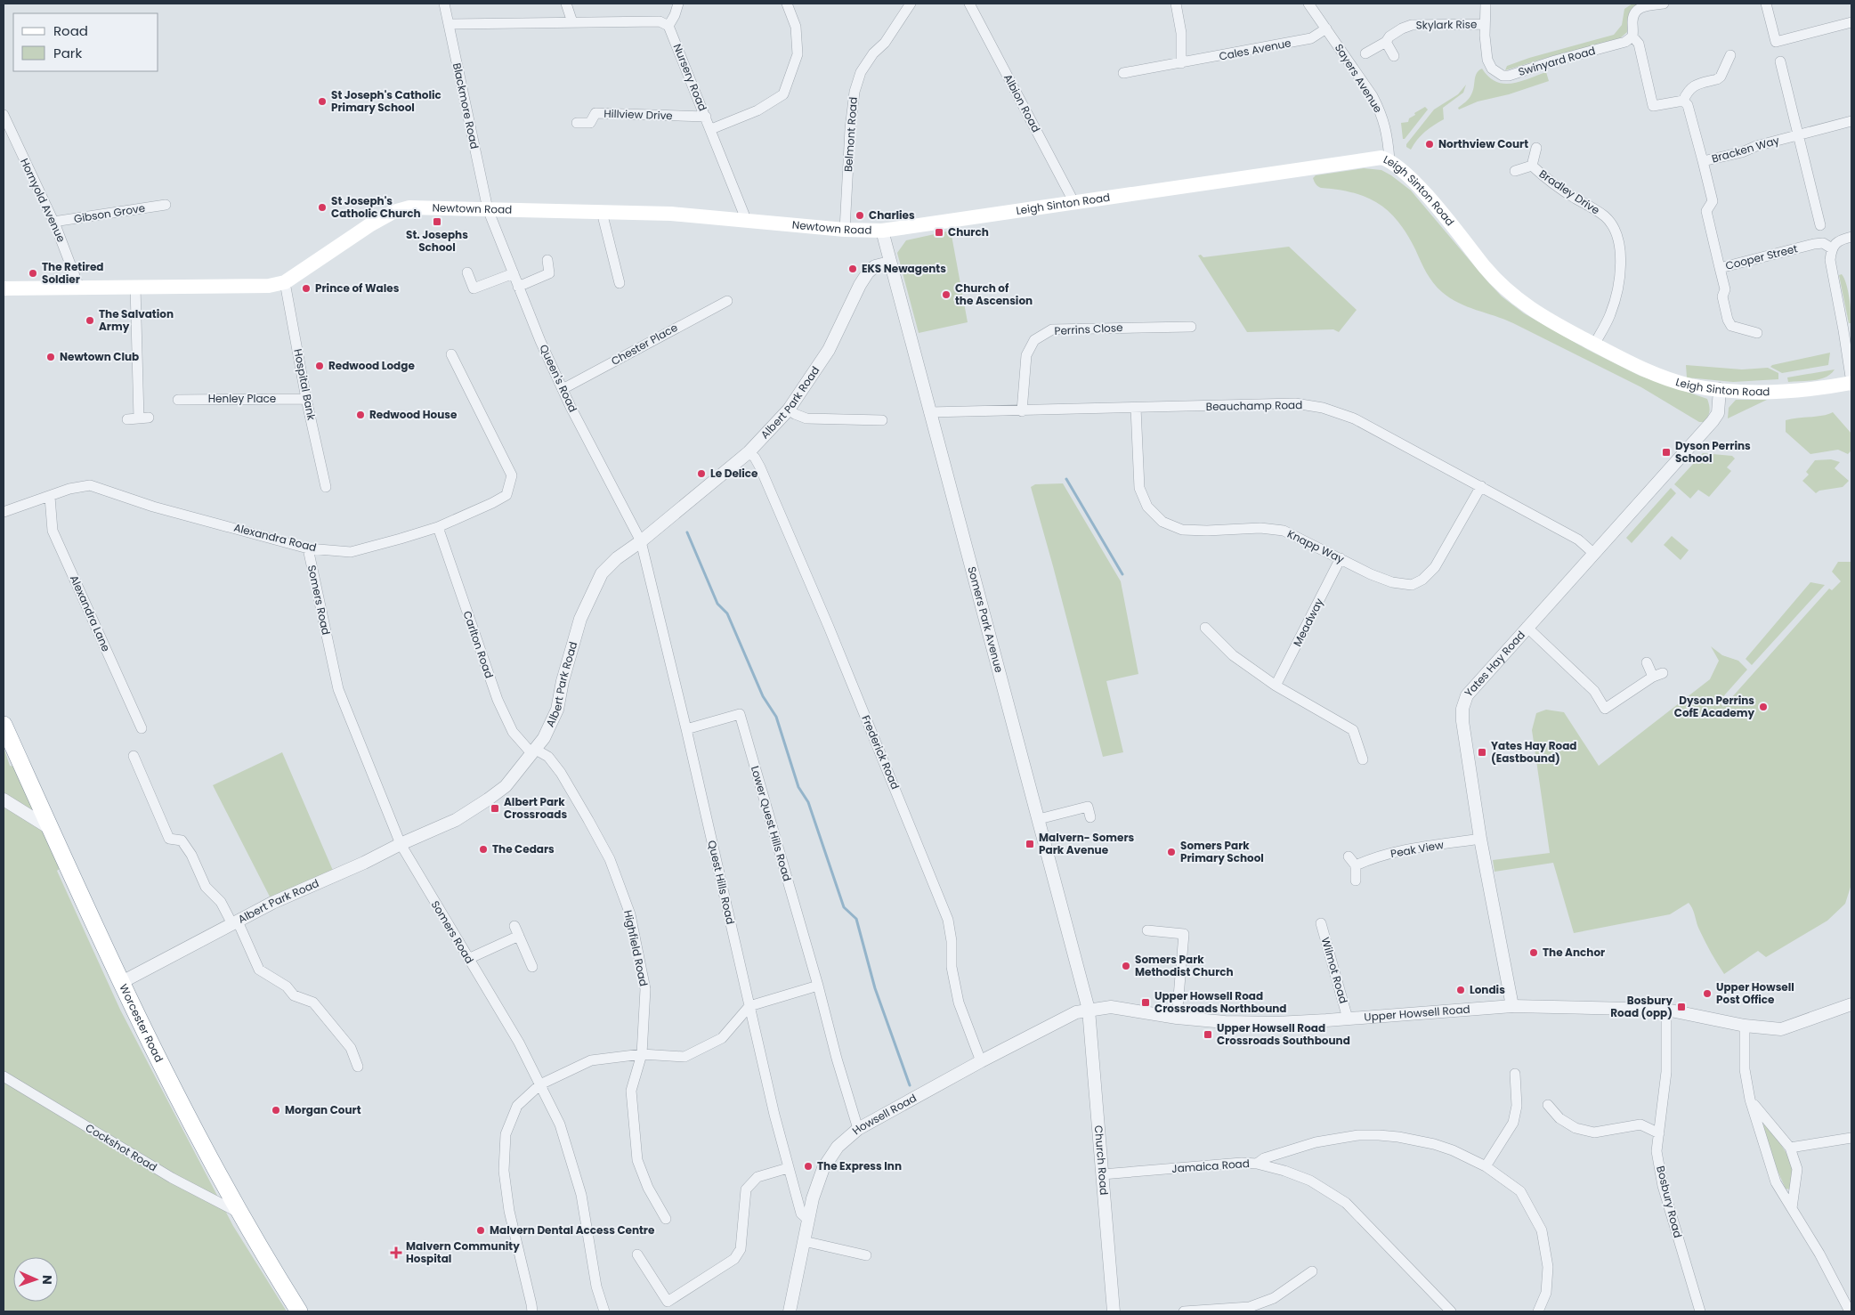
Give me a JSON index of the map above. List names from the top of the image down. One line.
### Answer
{"streets":{"highway":["Worcester Road"],"main road":["Leigh Sinton Road","Newtown Road"],"street":["Skylark Rise","Cales Avenue","Swinyard Road","Nursery Road","Sayers Avenue","Albion Road","Blackmore Road","Hillview Drive","Belmont Road","Bracken Way","Bradley Drive","Hornyold Avenue","Gibson Grove","Cooper Street","Perrins Close","Chester Place","Queen's Road","Hospital Bank","Henley Place","Albert Park Road","Beauchamp Road","Alexandra Road","Knapp Way","Somers Road","Alexandra Lane","Somers Park Avenue","Meadway","Carlton Road","Yates Hay Road","Frederick Road","Lower Quest Hills Road","Peak View","Quest Hills Road","Highfield Road","Wilmot Road","Upper Howsell Road","Howsell Road","Cockshot Road","Church Road","Jamaica Road","Bosbury Road"]},"crossings":[["Skylark Rise","Swinyard Road"],["Cales Avenue","Sayers Avenue"],["Nursery Road","Hillview Drive"],["Nursery Road","Newtown Road"],["Sayers Avenue","Leigh Sinton Road"],["Albion Road","Leigh Sinton Road"],["Blackmore Road","Newtown Road"],["Blackmore Road","Queen's Road"],["Belmont Road","Newtown Road"],["Bracken Way","Cooper Street"],["Bradley Drive","Leigh Sinton Road"],["Leigh Sinton Road","Newtown Road"],["Leigh Sinton Road","Somers Park Avenue"],["Leigh Sinton Road","Yates Hay Road"],["Hornyold Avenue","Newtown Road"],["Hornyold Avenue","Gibson Grove"],["Newtown Road","Queen's Road"],["Newtown Road","Hospital Bank"],["Newtown Road","Somers Park Avenue"],["Perrins Close","Beauchamp Road"],["Chester Place","Queen's Road"],["Queen's Road","Albert Park Road"],["Queen's Road","Quest Hills Road"],["Hospital Bank","Henley Place"],["Albert Park Road","Somers Road"],["Albert Park Road","Somers Park Avenue"],["Albert Park Road","Carlton Road"],["Albert Park Road","Frederick Road"],["Albert Park Road","Quest Hills Road"],["Albert Park Road","Highfield Road"],["Albert Park Road","Worcester Road"],["Beauchamp Road","Knapp Way"],["Beauchamp Road","Somers Park Avenue"],["Beauchamp Road","Yates Hay Road"],["Alexandra Road","Somers Road"],["Alexandra Road","Alexandra Lane"],["Alexandra Road","Carlton Road"],["Knapp Way","Meadway"],["Somers Park Avenue","Upper Howsell Road"],["Somers Park Avenue","Howsell Road"],["Somers Park Avenue","Church Road"],["Carlton Road","Highfield Road"],["Yates Hay Road","Peak View"],["Yates Hay Road","Upper Howsell Road"],["Frederick Road","Howsell Road"],["Lower Quest Hills Road","Quest Hills Road"],["Lower Quest Hills Road","Howsell Road"],["Quest Hills Road","Howsell Road"],["Wilmot Road","Upper Howsell Road"],["Upper Howsell Road","Howsell Road"],["Upper Howsell Road","Church Road"],["Upper Howsell Road","Bosbury Road"],["Worcester Road","Cockshot Road"],["Howsell Road","Church Road"],["Church Road","Jamaica Road"]],"places":{"other":["St Joseph's Catholic Primary School","Northview Court","St Joseph's Catholic Church","Charlies","EKS Newagents","The Retired Soldier","Prince of Wales","Church of the Ascension","The Salvation Army","Newtown Club","Redwood Lodge","Redwood House","Le Delice","Dyson Perrins CofE Academy","The Cedars","Somers Park Primary School","The Anchor","Somers Park Methodist Church","Londis","Upper Howsell Post Office","Morgan Court","The Express Inn","Malvern Dental Access Centre"],"transit":["St. Josephs School","Church","Dyson Perrins School","Yates Hay Road (Eastbound)","Albert Park Crossroads","Malvern- Somers Park Avenue","Upper Howsell Road Crossroads Northbound","Bosbury Road (opp)","Upper Howsell Road Crossroads Southbound"],"health":["Malvern Community Hospital"]},"legend":["Road","Park"],"north":"right"}
